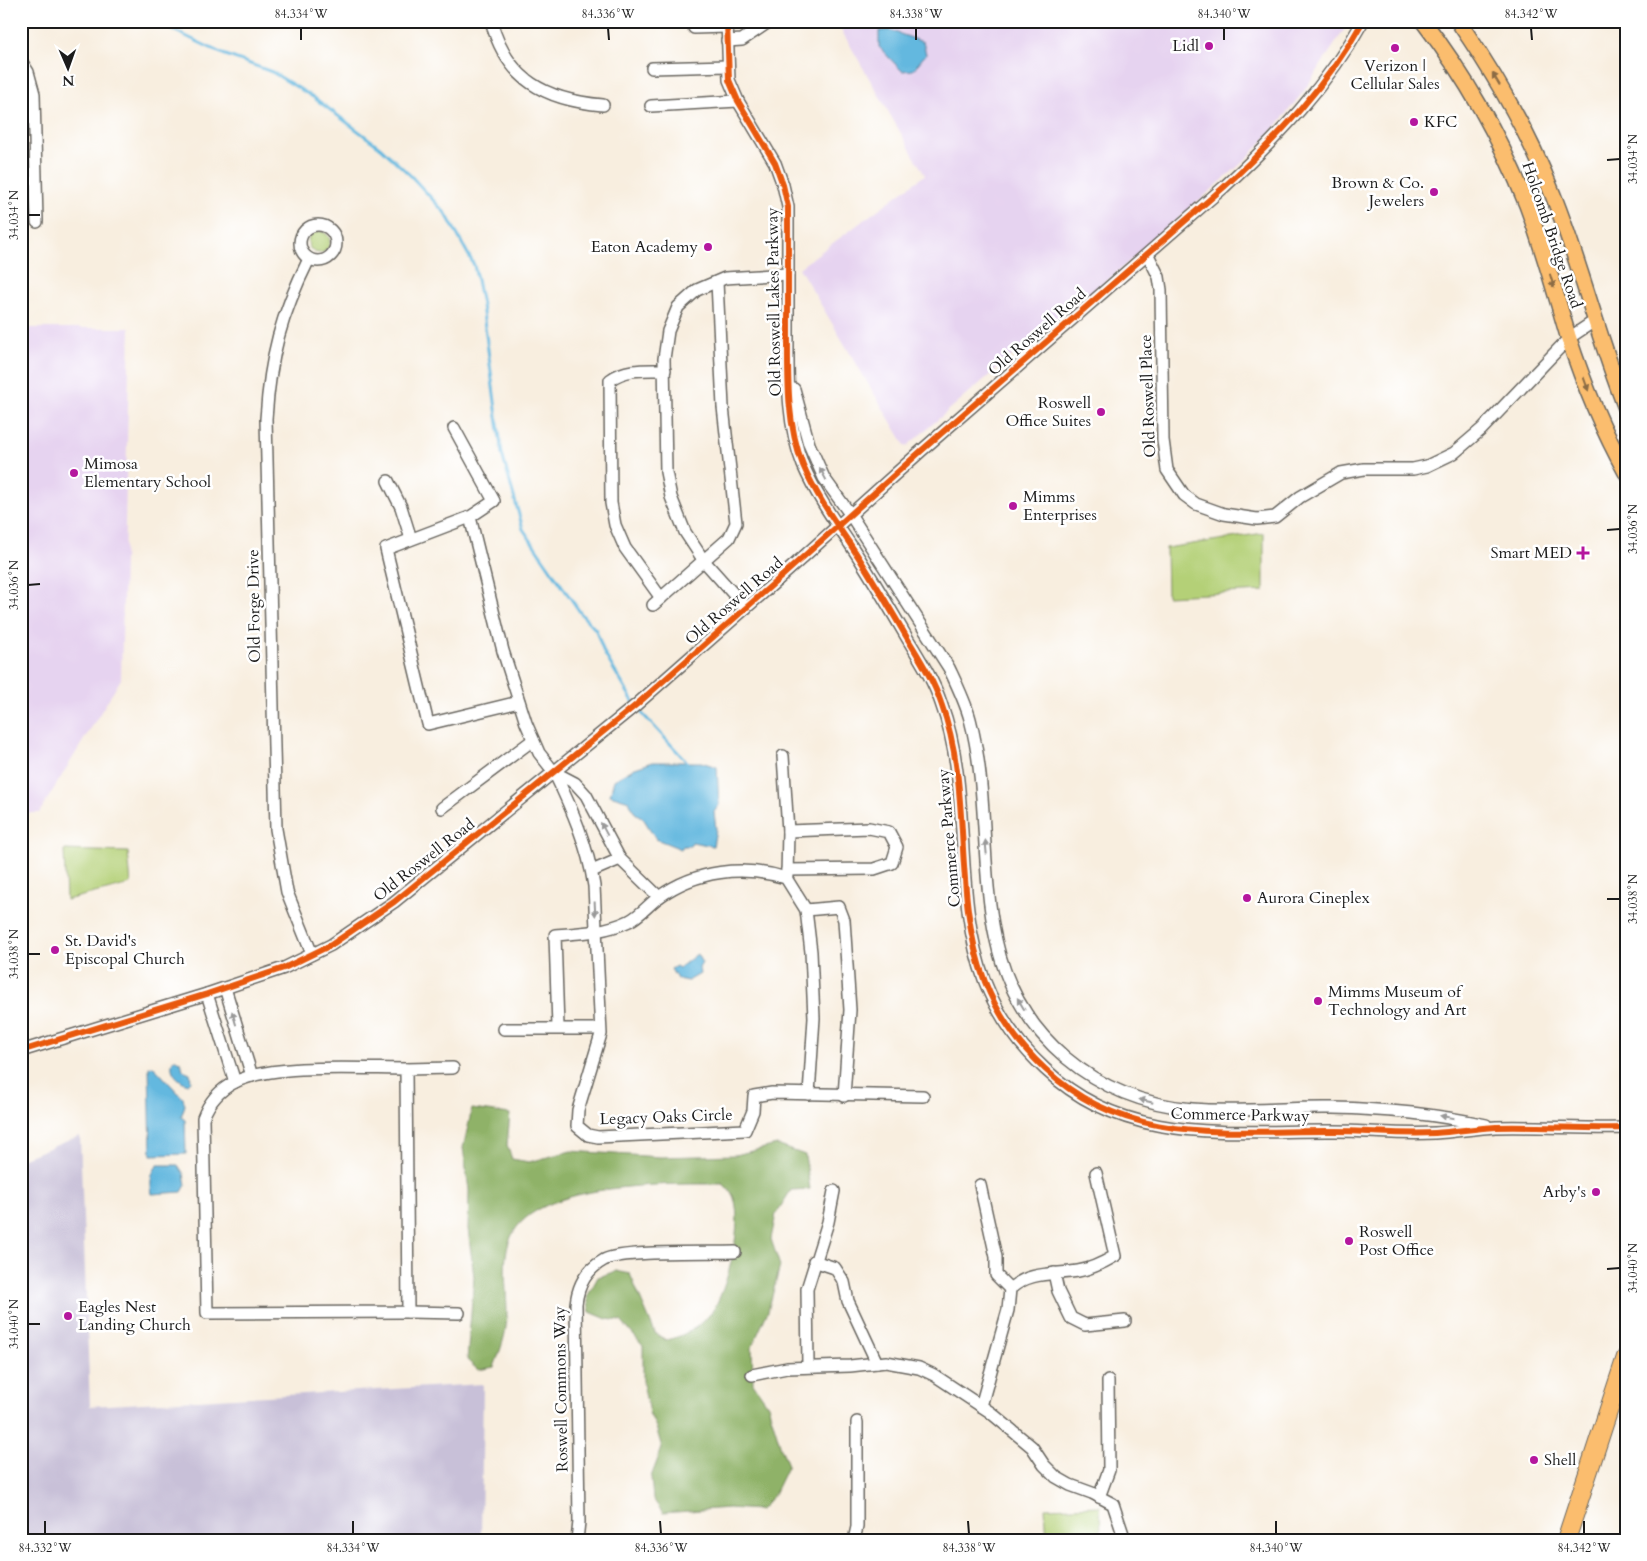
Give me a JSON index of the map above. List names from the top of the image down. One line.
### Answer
{"streets":{"main road":["Holcomb Bridge Road"],"street":["Old Roswell Lakes Parkway","Old Roswell Road","Old Roswell Place","Old Forge Drive","Commerce Parkway","Legacy Oaks Circle","Roswell Commons Way"]},"crossings":[["Holcomb Bridge Road","Old Roswell Place"],["Old Roswell Lakes Parkway","Old Roswell Road"],["Old Roswell Lakes Parkway","Commerce Parkway"],["Old Roswell Road","Old Roswell Place"],["Old Roswell Road","Old Forge Drive"],["Old Roswell Road","Commerce Parkway"],["Old Roswell Road","Legacy Oaks Circle"]],"one_way":["Commerce Parkway"],"places":{"other":["Lidl","Verizon | Cellular Sales","KFC","Brown & Co. Jewelers","Eaton Academy","Roswell Office Suites","Mimosa Elementary School","Mimms Enterprises","Aurora Cineplex","St. David's Episcopal Church","Mimms Museum of Technology and Art","Arby's","Roswell Post Office","Eagles Nest Landing Church","Shell"],"health":["Smart MED"]},"north":"bottom","coordinates":["84.334°W","84.336°W","84.338°W","84.340°W","84.342°W","34.034°N","34.036°N","34.038°N","34.040°N","84.332°W"]}
